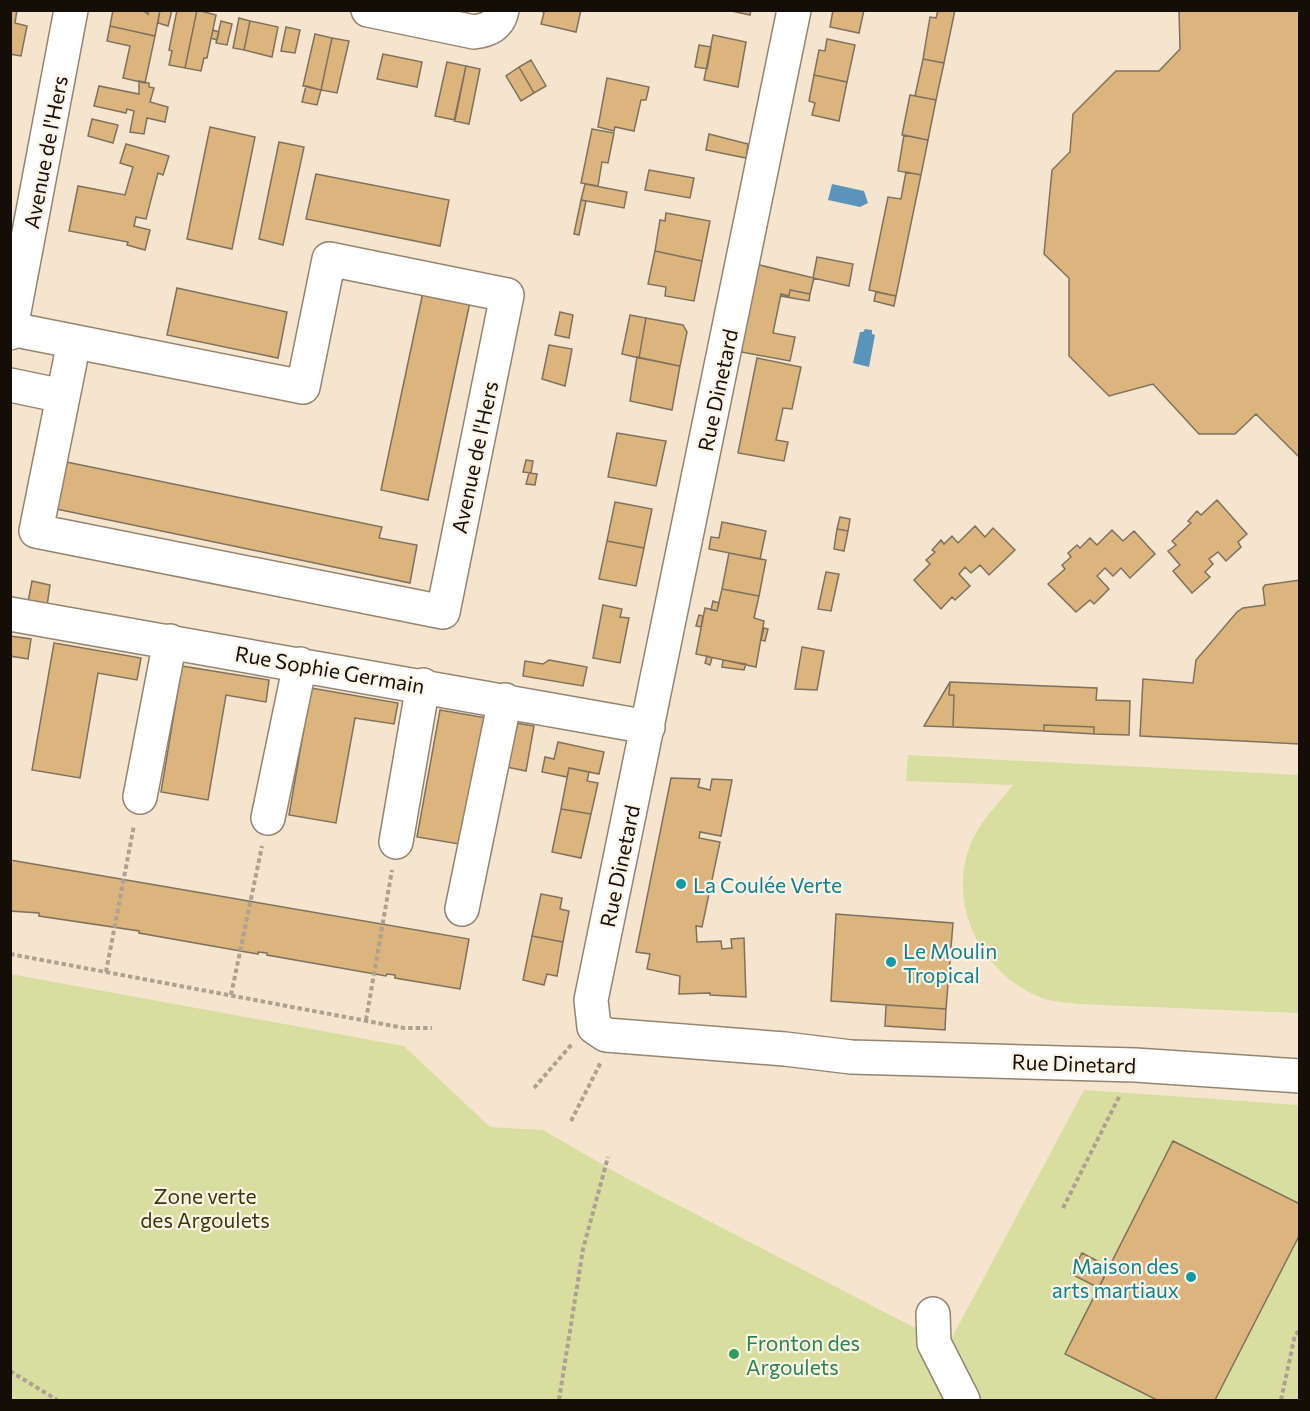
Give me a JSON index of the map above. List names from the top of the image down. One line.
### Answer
{"streets":{"street":["Avenue de l'Hers","Rue Dinetard","Rue Sophie Germain"]},"crossings":[["Rue Dinetard","Rue Sophie Germain"]],"parks":["Zone verte des Argoulets"],"places":["La Coulée Verte","Le Moulin Tropical","Maison des arts martiaux","Fronton des Argoulets"]}
